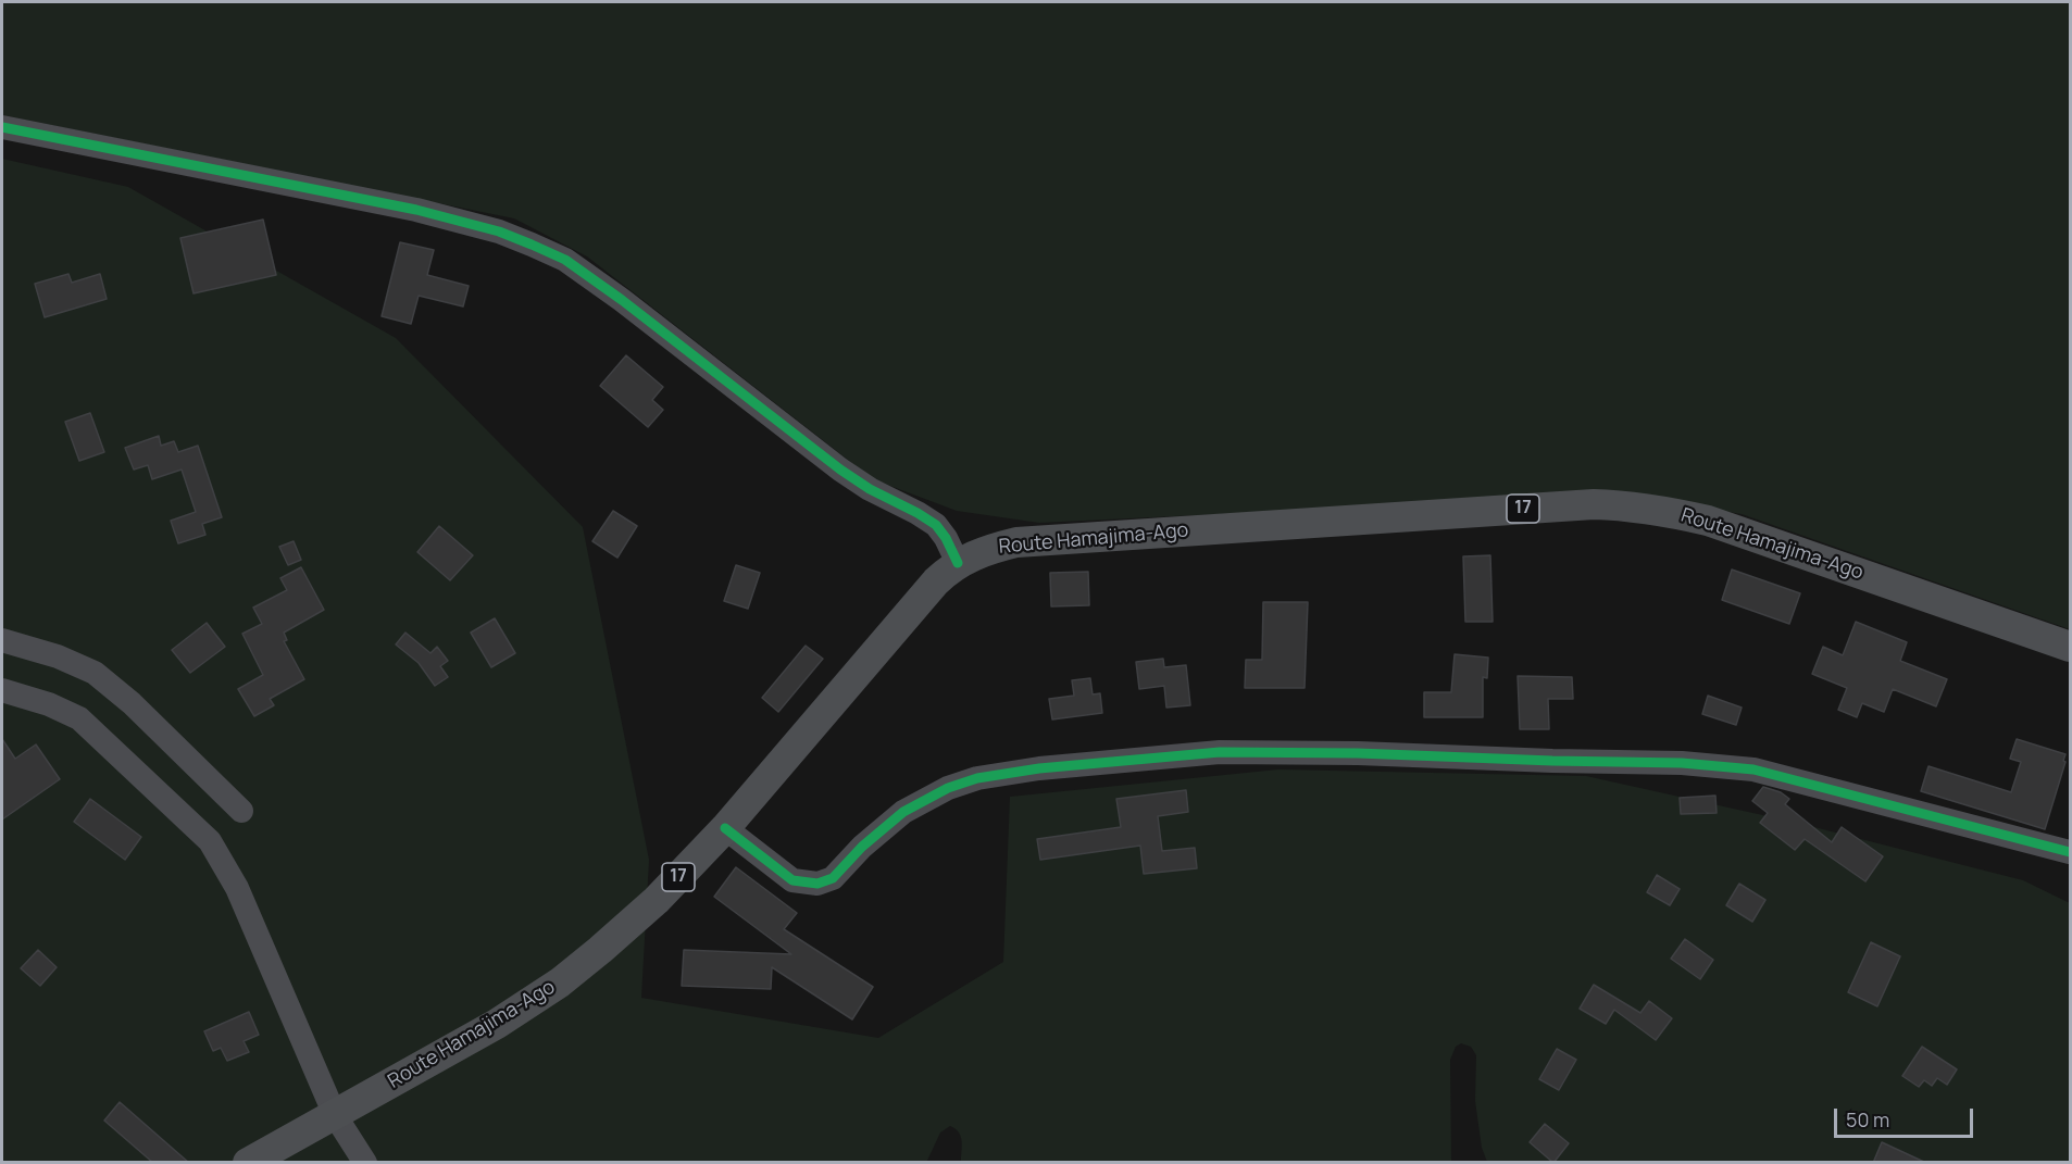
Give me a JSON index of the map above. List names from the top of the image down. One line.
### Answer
{"streets":{"main road":["17","Route Hamajima-Ago"]},"scale_bar":"50 m"}
